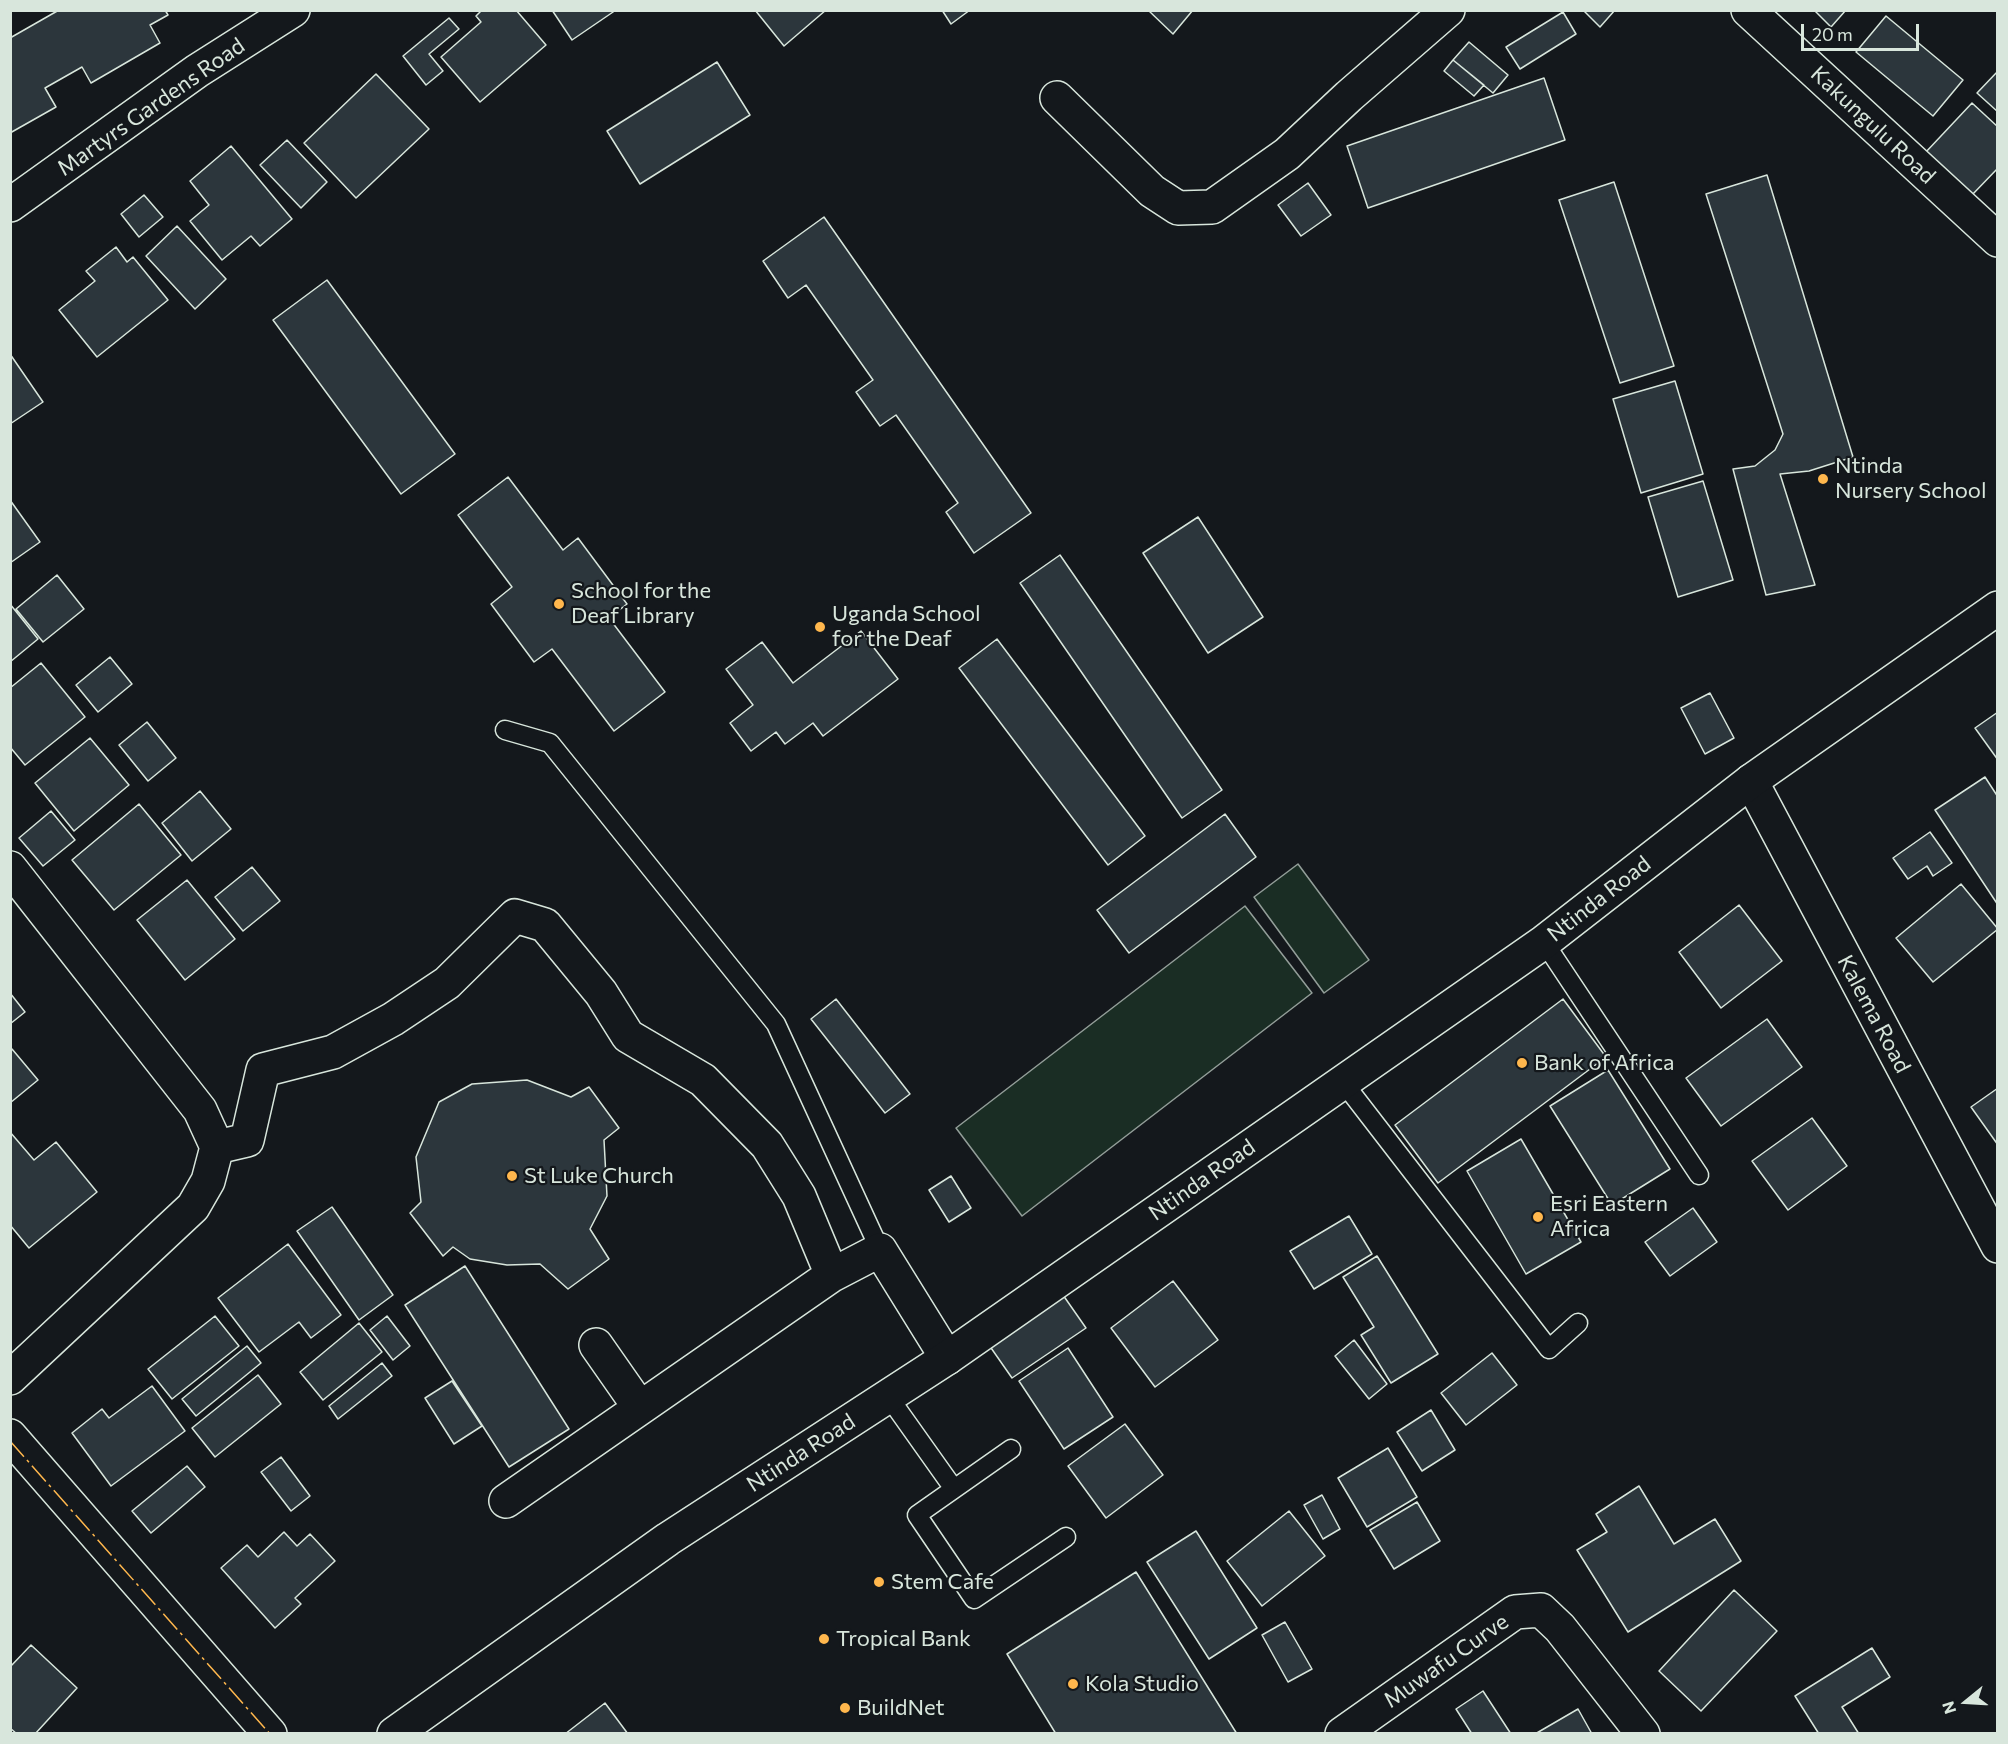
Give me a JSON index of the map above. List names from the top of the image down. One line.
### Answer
{"streets":{"street":["Martyrs Gardens Road","Kakungulu Road","Ntinda Road","Kalema Road","Muwafu Curve"]},"crossings":[["Ntinda Road","Kalema Road"]],"places":["Ntinda Nursery School","School for the Deaf Library","Uganda School for the Deaf","Bank of Africa","St Luke Church","Esri Eastern Africa","Stem Cafe","Tropical Bank","Kola Studio","BuildNet"],"scale_bar":"20 m","north":"left"}
